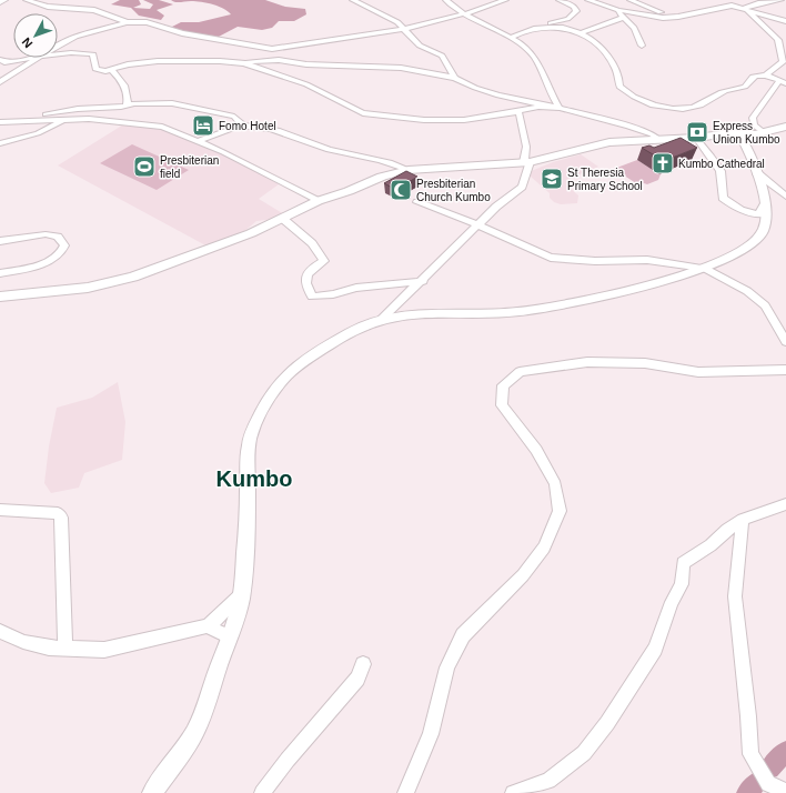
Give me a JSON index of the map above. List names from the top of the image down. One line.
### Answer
{"districts":["Kumbo"],"places":{"hotel":["Fomo Hotel"],"bank":["Express Union Kumbo"],"church":["Kumbo Cathedral"],"sports":["Presbiterian field"],"school or university":["St Theresia Primary School"],"mosque":["Presbiterian Church Kumbo"]},"north":"bottom left"}
